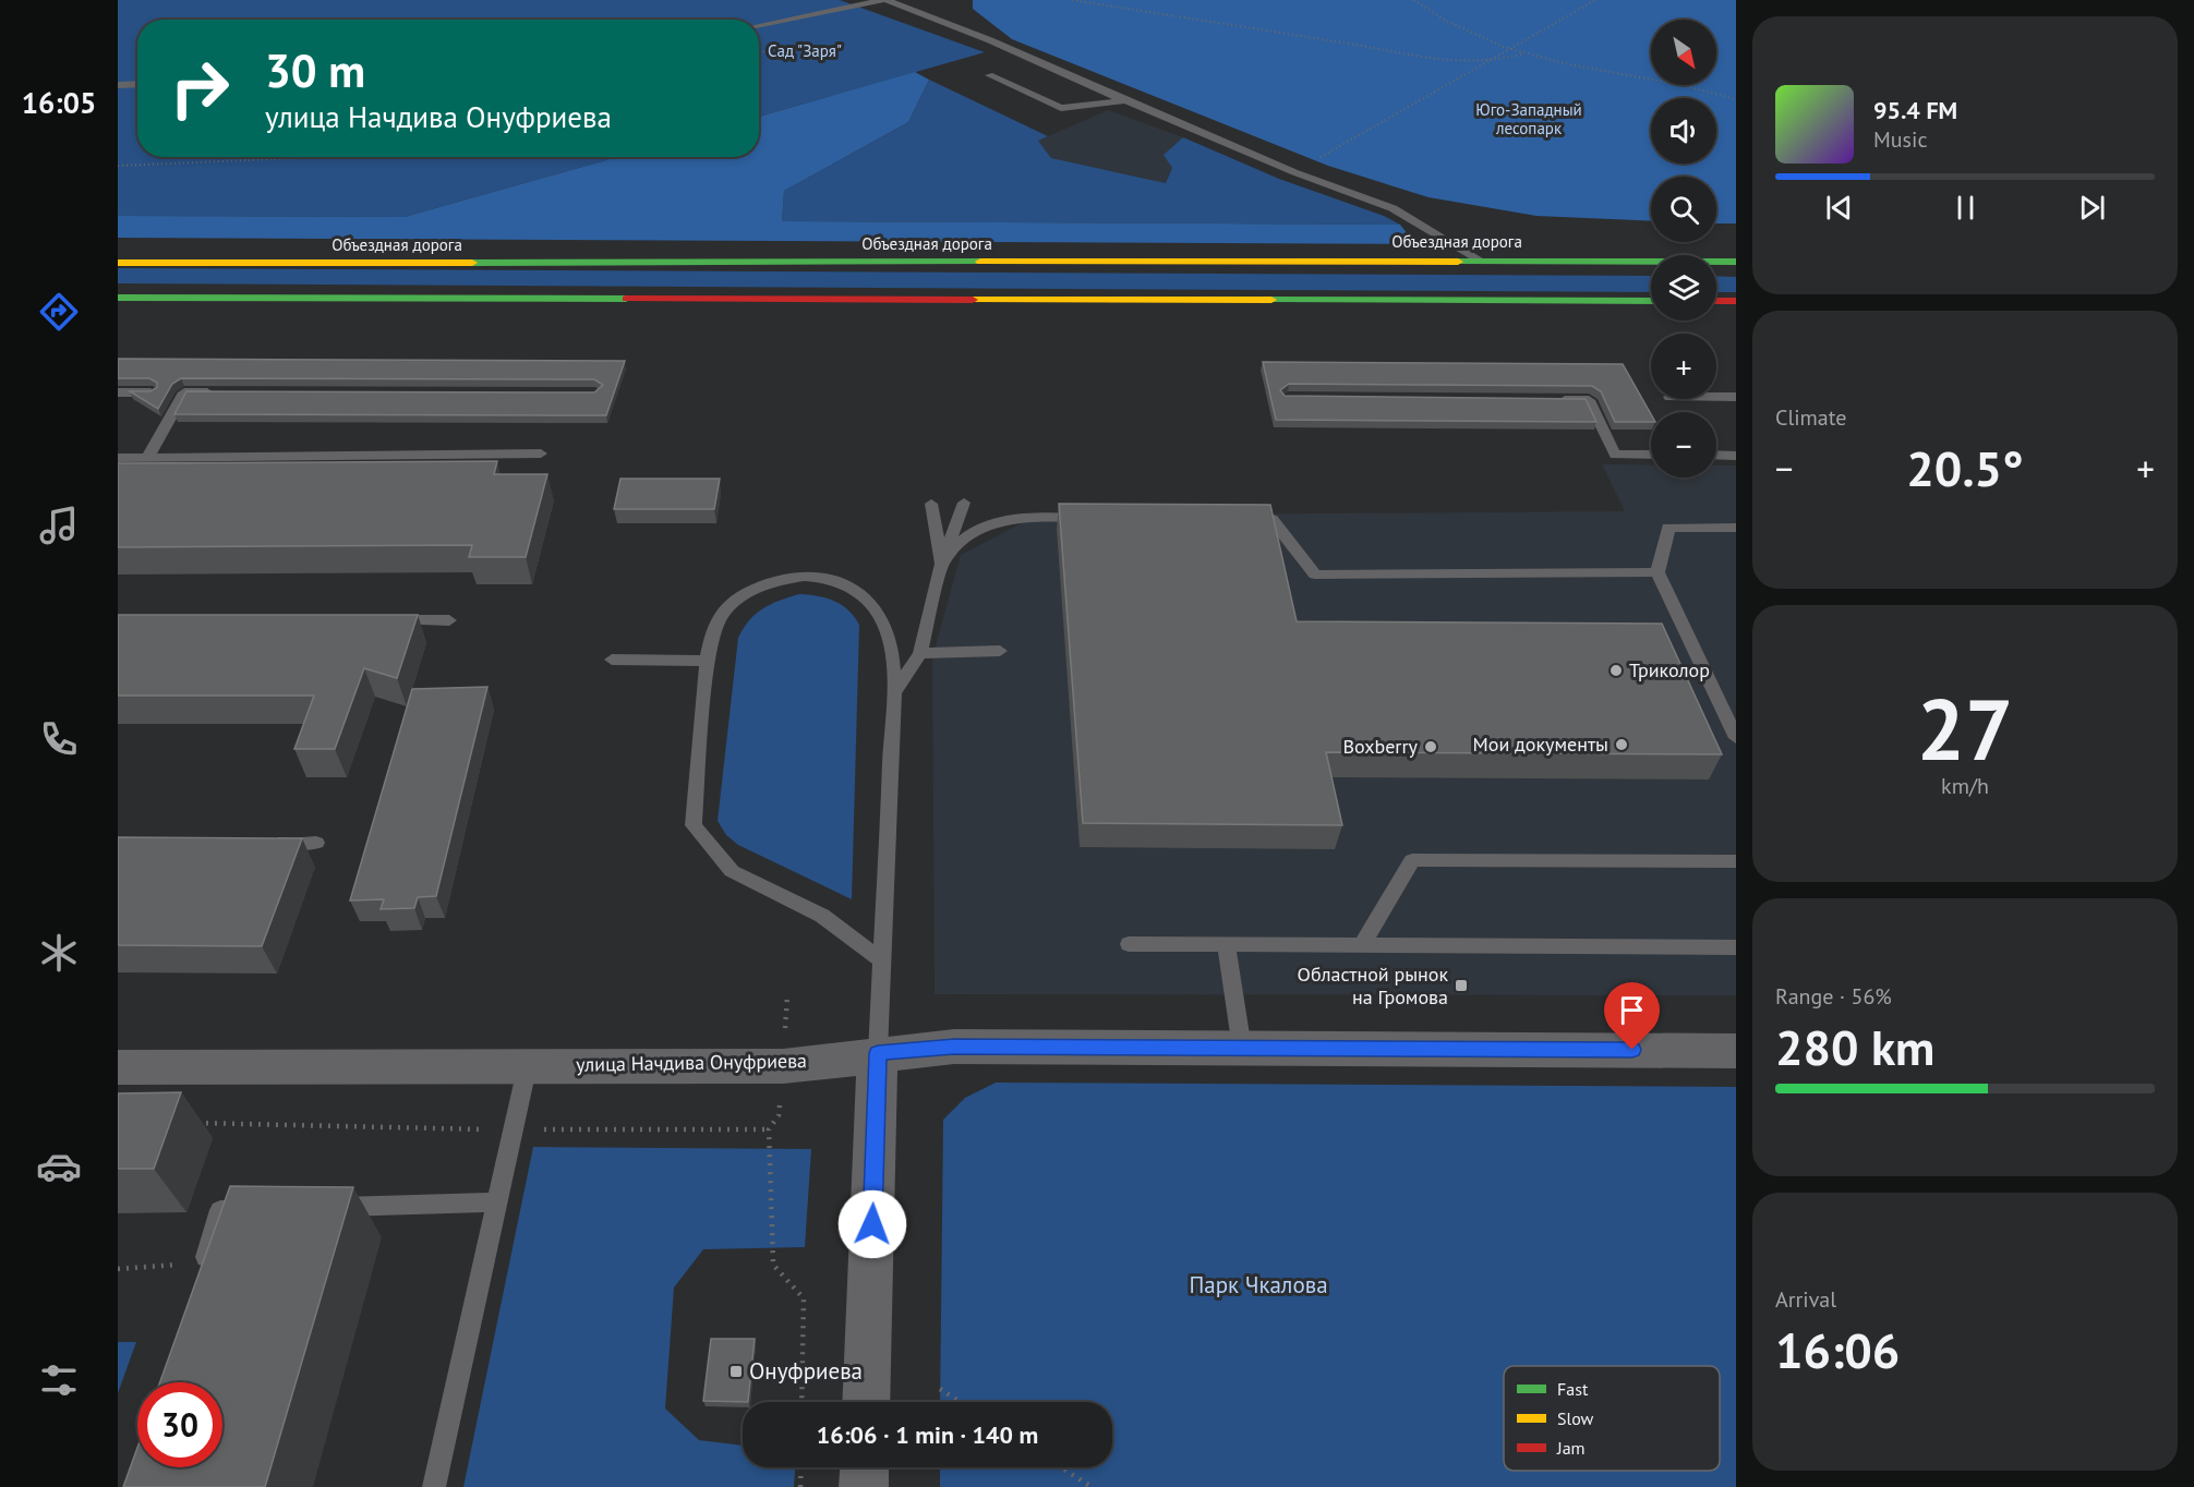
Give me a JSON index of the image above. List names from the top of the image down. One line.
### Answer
{"streets":{"main road":["Объездная дорога"],"street":["улица Начдива Онуфриева"]},"parks":["Сад \"Заря\"","Юго-Западный лесопарк","Парк Чкалова"],"places":{"other":["Триколор","Мои документы","Boxberry"],"transit":["Областной рынок на Громова","Онуфриева"]},"legend":["Fast","Slow","Jam"],"north":"bottom right","page":{"tabs":"16:05","map_buttons":["+","−"],"turn":["30 m","улица Начдива Онуфриева"],"song":["95.4 FM","Music"],"tile":["Climate",["27","km/h"],["Range · 56%","280 km"],["Arrival","16:06"]],"heat":["−","20.5°","+"],"limit":"30","trip":"16:06 · 1 min · 140 m"}}
